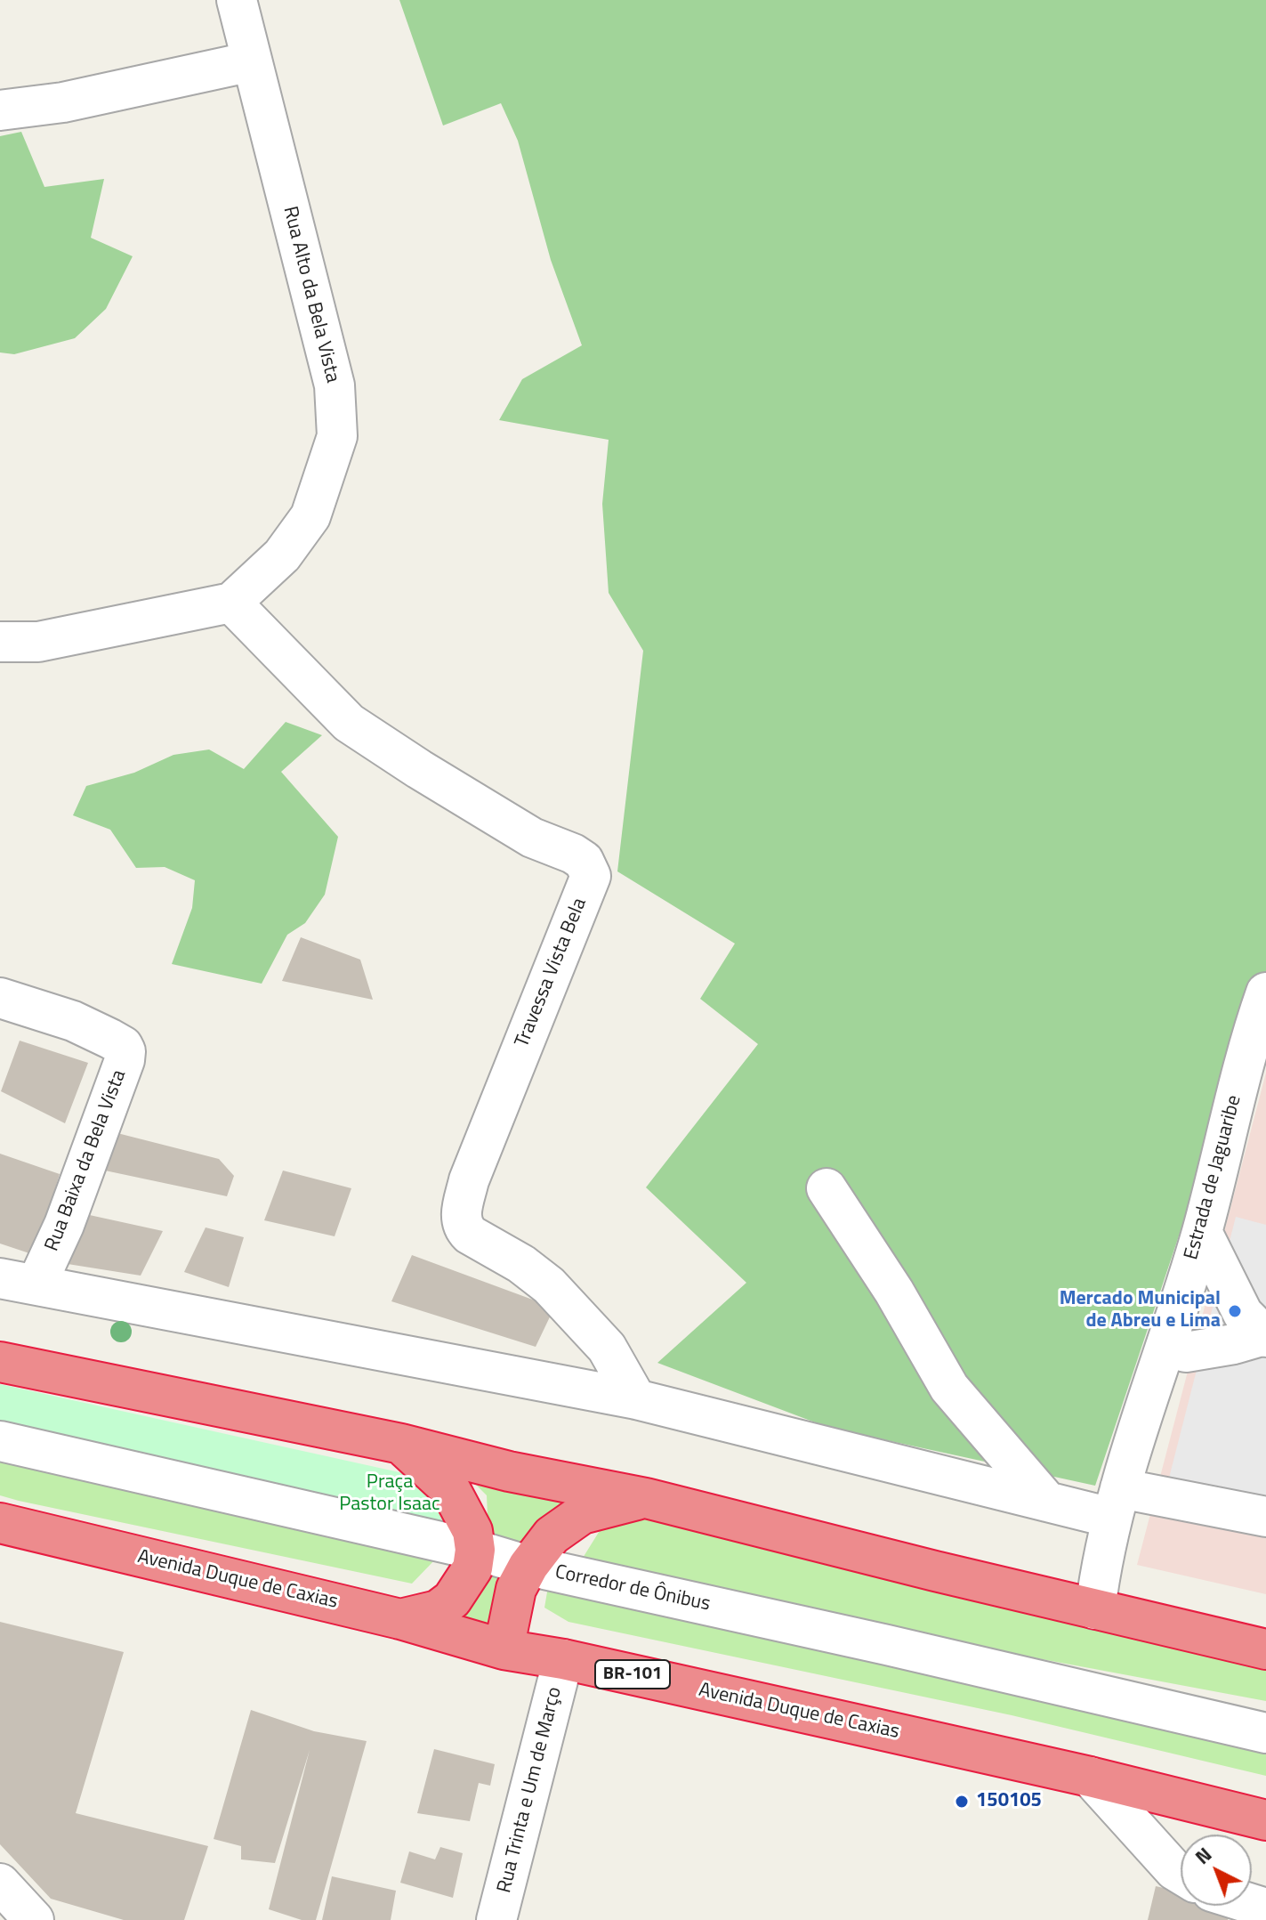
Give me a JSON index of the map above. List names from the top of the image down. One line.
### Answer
{"streets":{"highway":["Avenida Duque de Caxias","BR-101"],"street":["Rua Alto da Bela Vista","Travessa Vista Bela","Rua Baixa da Bela Vista","Estrada de Jaguaribe","Corredor de Ônibus","Rua Trinta e Um de Março"]},"crossings":[["Rua Alto da Bela Vista","Travessa Vista Bela"],["Avenida Duque de Caxias","Rua Trinta e Um de Março"]],"parks":["Praça Pastor Isaac"],"places":["Mercado Municipal de Abreu e Lima","150105"],"north":"top left"}
